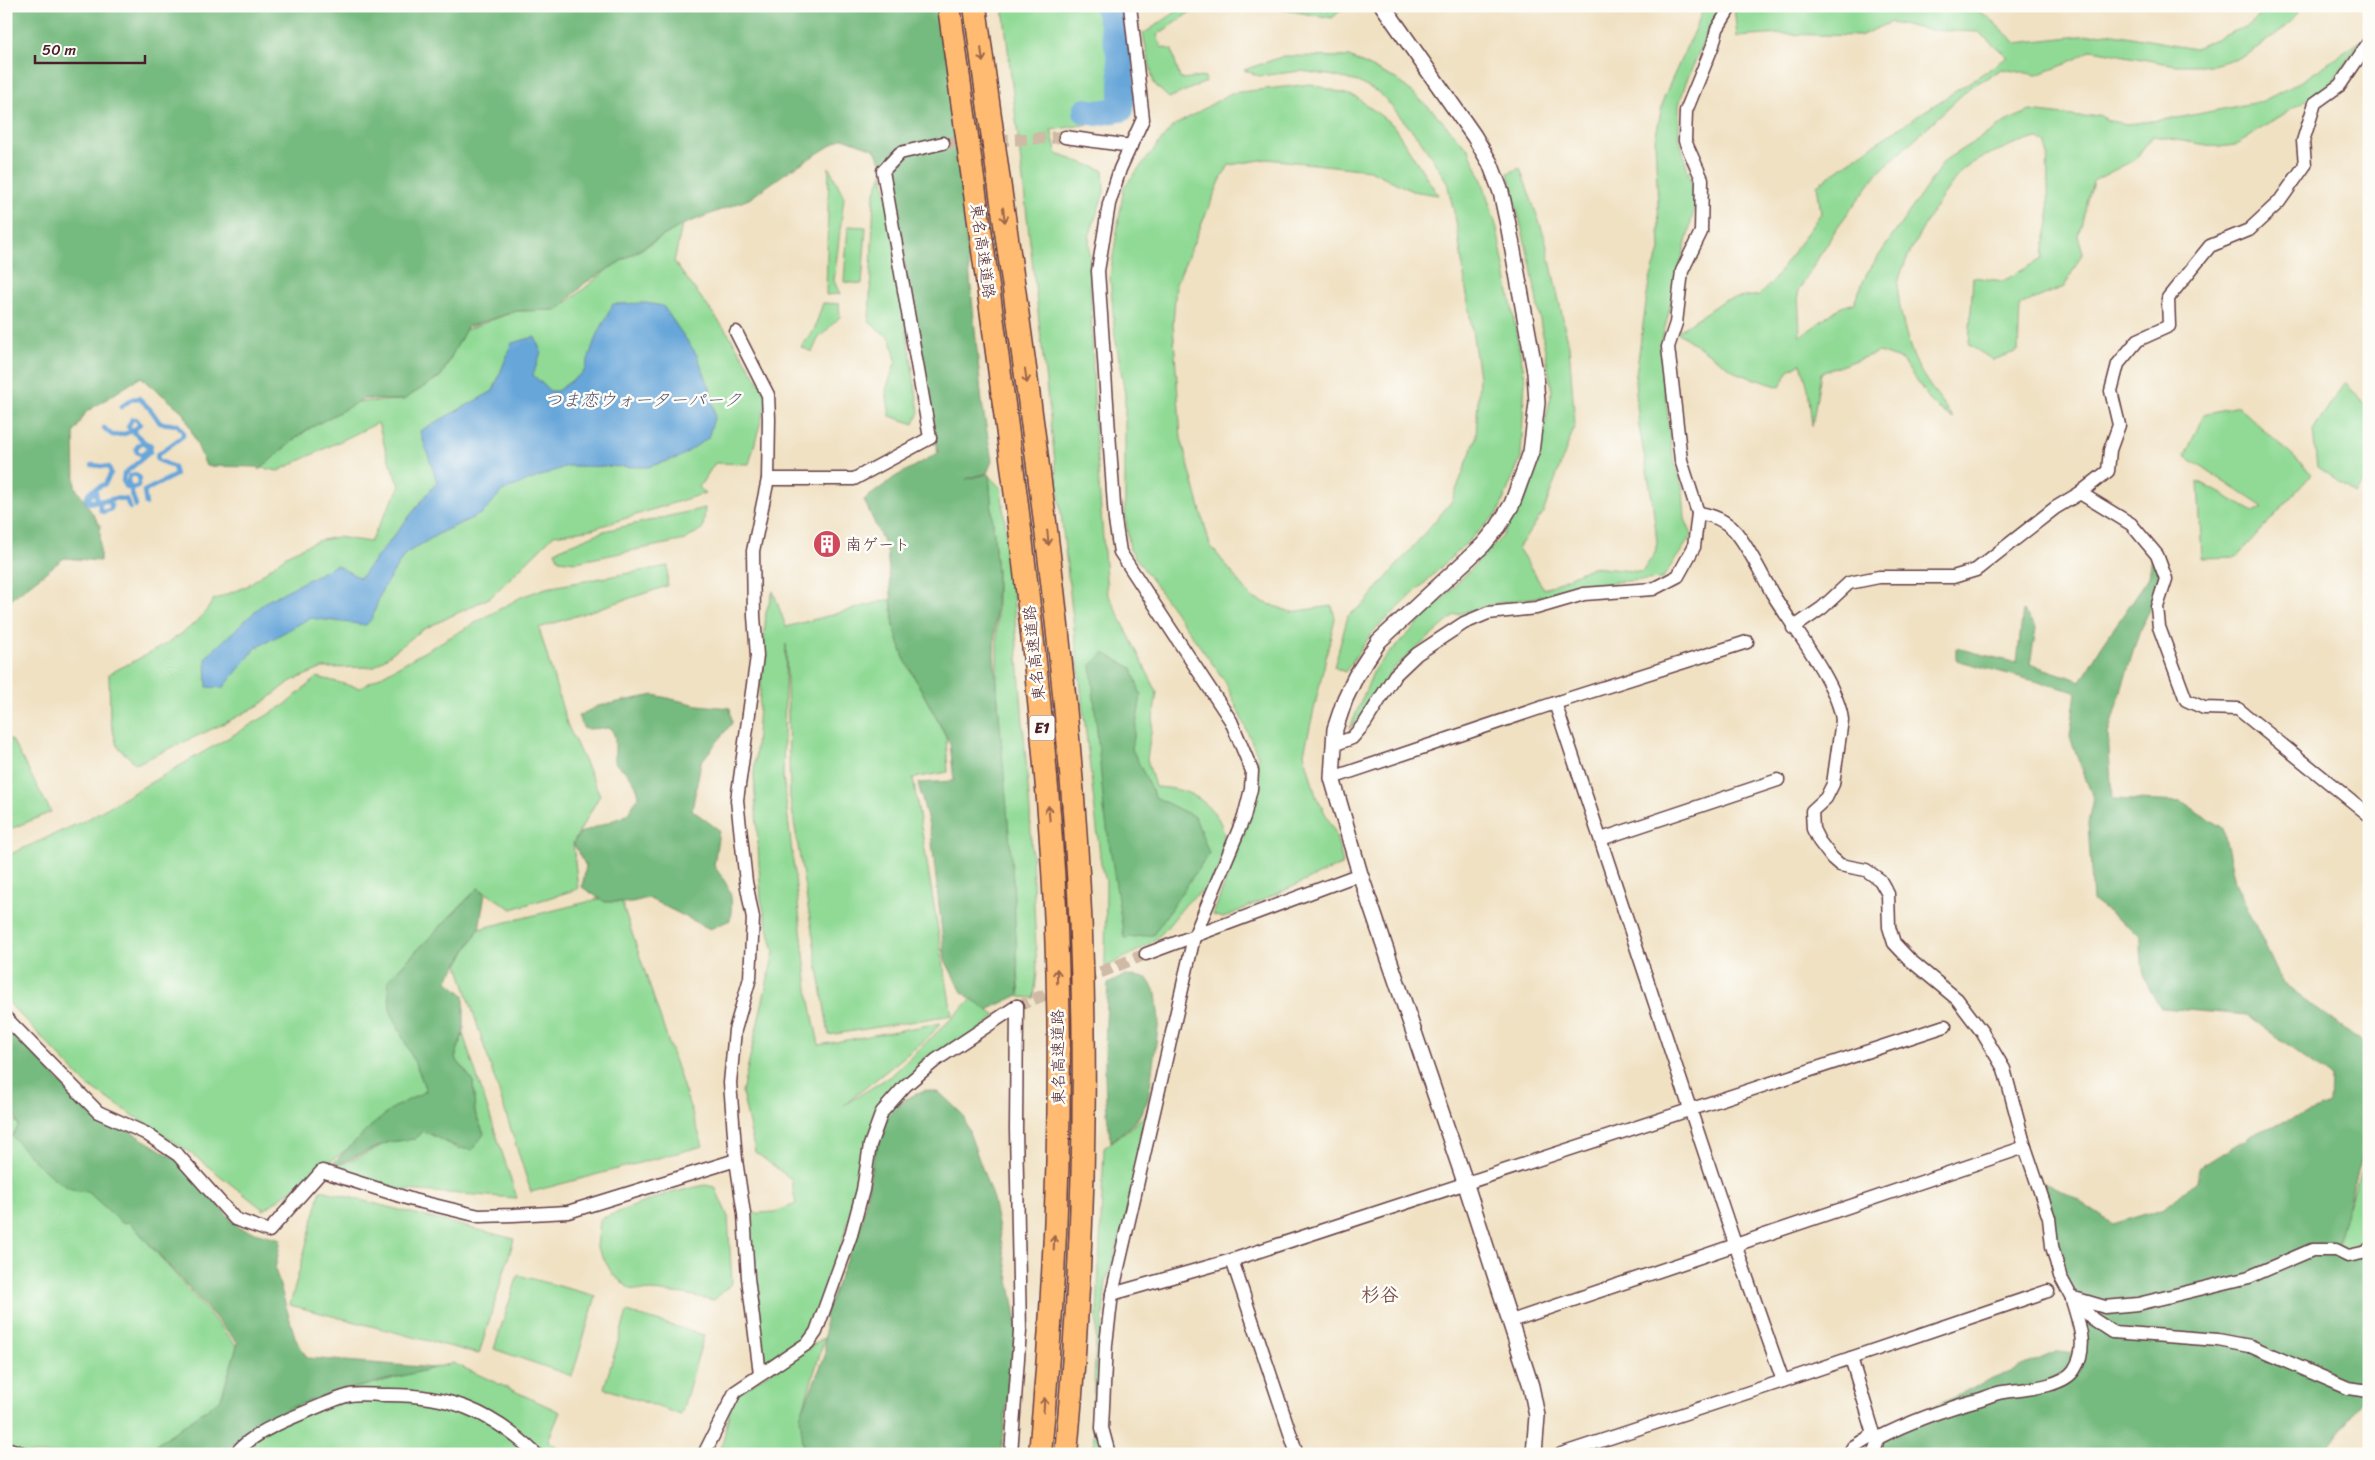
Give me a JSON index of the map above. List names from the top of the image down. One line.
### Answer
{"streets":{"highway":["東名高速道路","E1"]},"districts":["杉谷"],"water":["つま恋ウォーターパーク"],"places":{"building":["南ゲート"]},"scale_bar":"50 m"}
